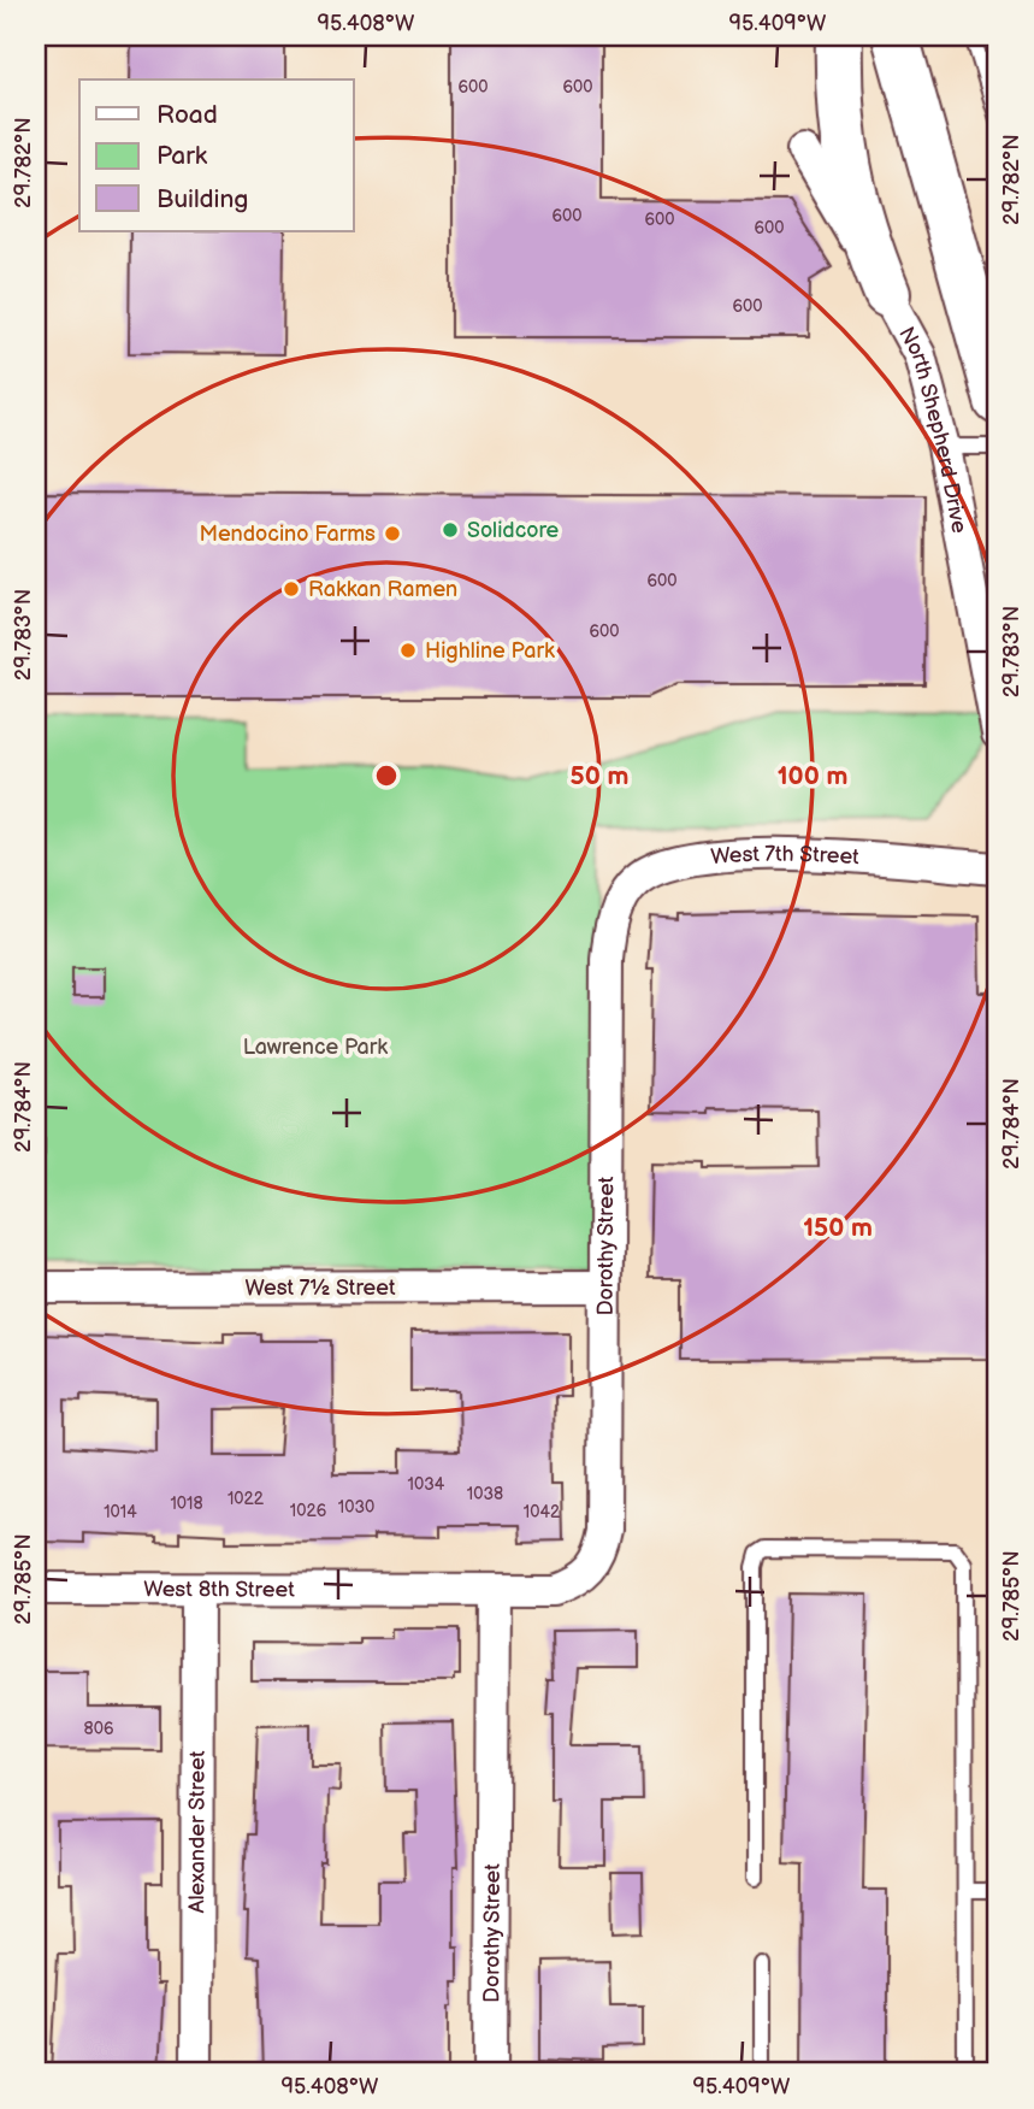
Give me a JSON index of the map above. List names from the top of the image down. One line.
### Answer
{"streets":{"street":["North Shepherd Drive","West 7th Street","Dorothy Street","West 7½ Street","West 8th Street","Alexander Street"]},"crossings":[["West 7th Street","Dorothy Street"],["Dorothy Street","West 7½ Street"],["Dorothy Street","West 8th Street"],["West 8th Street","Alexander Street"]],"parks":["Lawrence Park"],"places":["Solidcore","Mendocino Farms","Rakkan Ramen","Highline Park"],"house_numbers":["600","600","600","600","600","600","600","600","1034","1038","1022","1018","1030","1026","1014","1042","806"],"legend":["Road","Park","Building"],"coordinates":["95.408°W","95.409°W","29.782°N","29.783°N","29.784°N","29.785°N"],"rings":["50 m","100 m","150 m"]}
